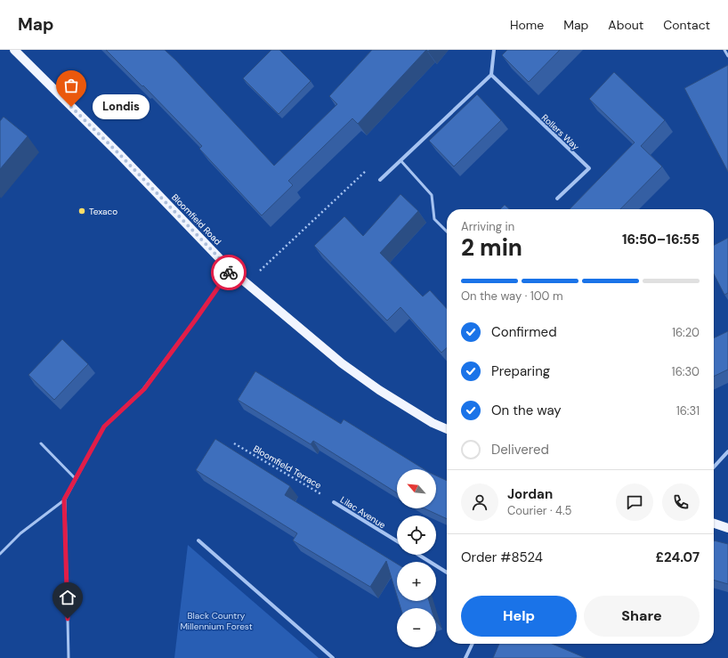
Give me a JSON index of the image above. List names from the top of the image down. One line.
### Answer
{"streets":{"main road":["Bloomfield Road"],"street":["Rollers Way","Lilac Avenue"],"path":["Bloomfield Terrace"]},"crossings":[["Bloomfield Terrace","Lilac Avenue"]],"parks":["Black Country Millennium Forest"],"places":["Londis","Texaco"],"north":"top left","page":{"header":"Map","nav":["Home","Map","About","Contact"],"bubble":"Londis","heading":["2 min","Arriving in","16:50–16:55"],"panel":["Jordan","Courier · 4.5","Order #8524","£24.07"],"bar":"On the way · 100 m","list":[["Confirmed","16:20"],["Preparing","16:30"],["On the way","16:31"],"Delivered"],"map_buttons":["+","−"],"buttons":["Help","Share"]}}
